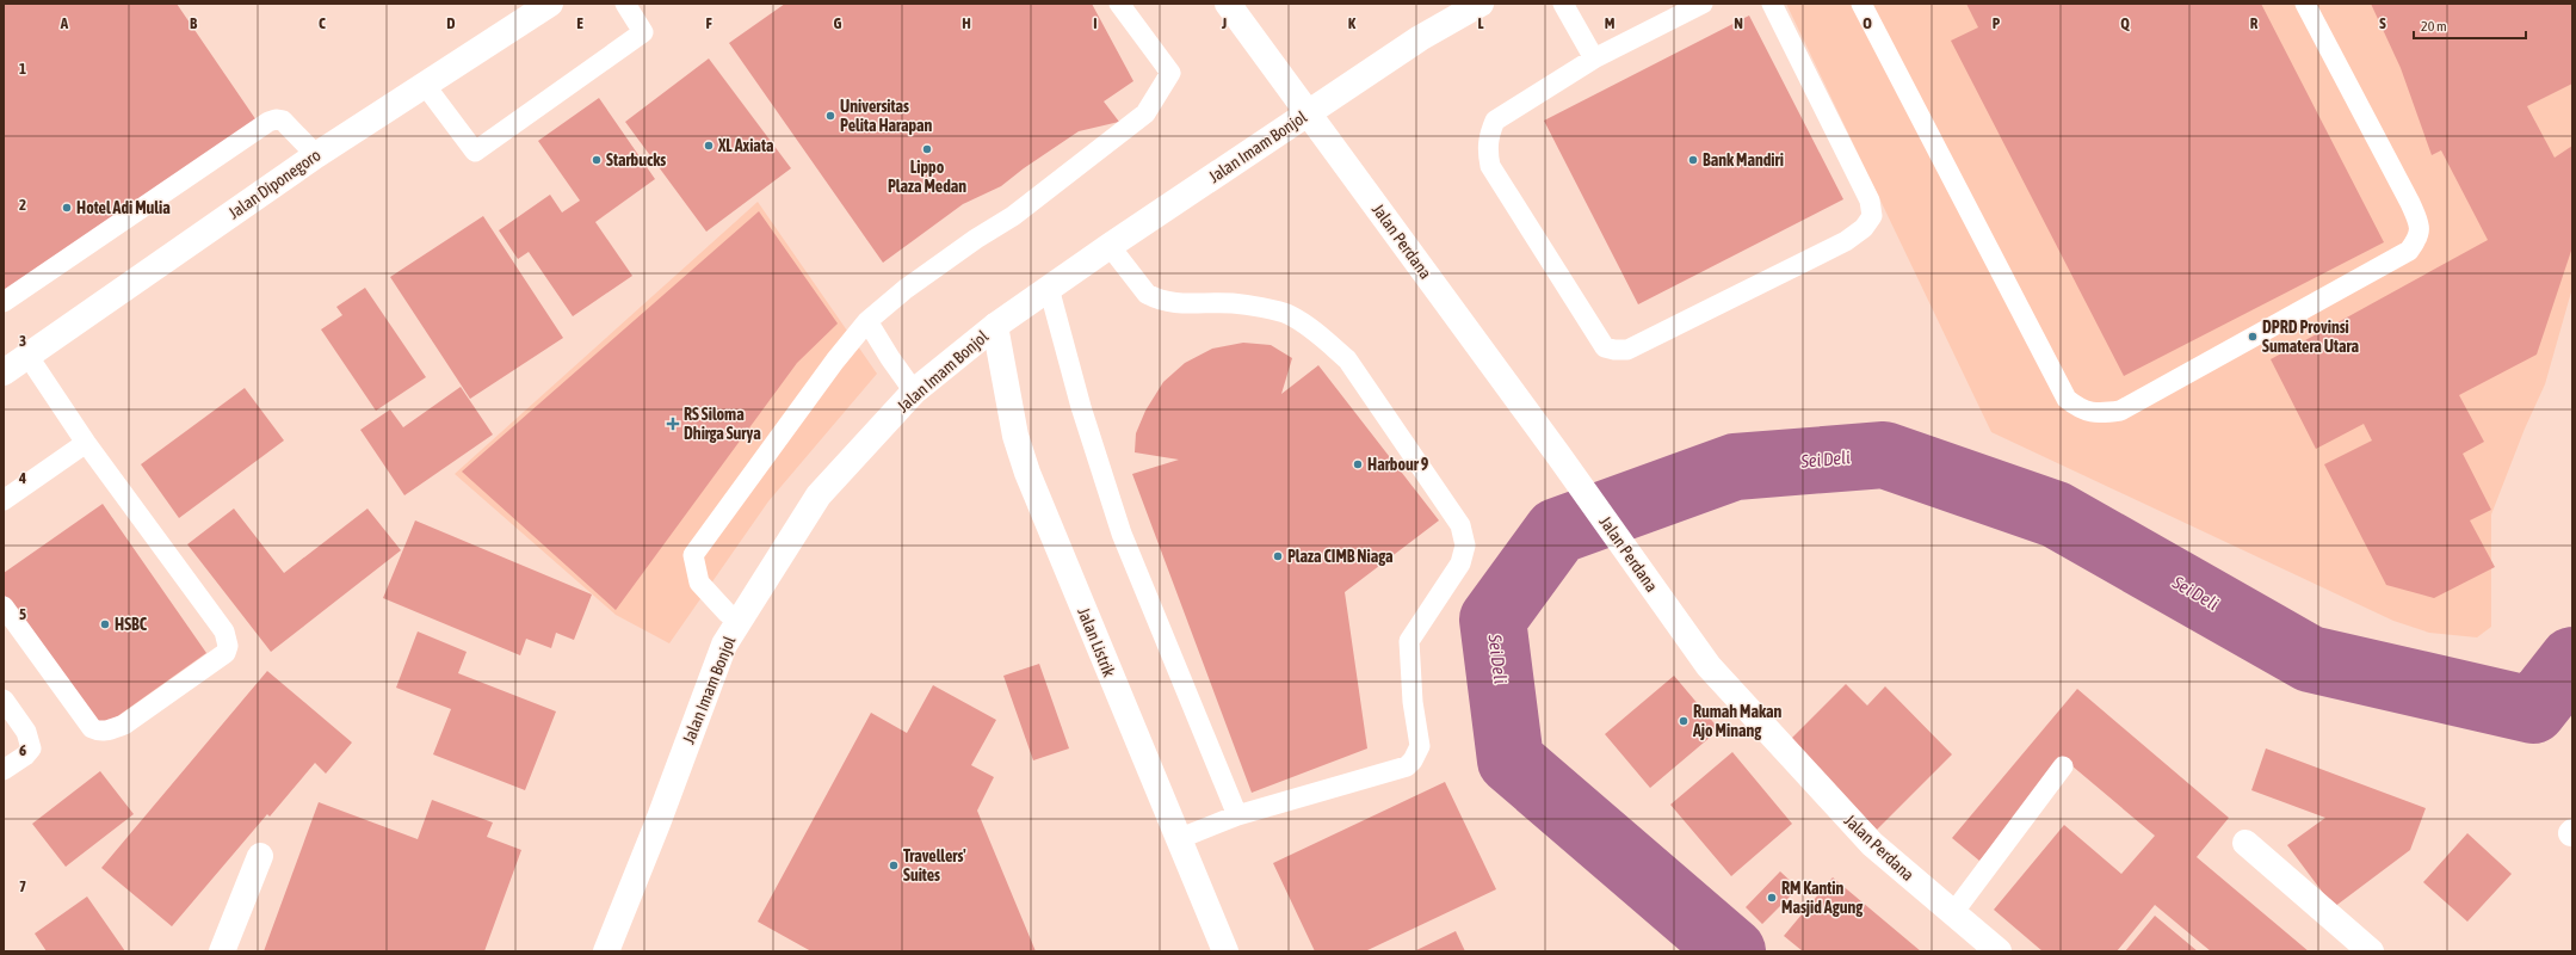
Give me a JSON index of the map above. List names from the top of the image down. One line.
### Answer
{"streets":{"main road":["Jalan Imam Bonjol","Jalan Diponegoro","Jalan Perdana","Jalan Listrik"]},"crossings":[["Jalan Imam Bonjol","Jalan Perdana"],["Jalan Imam Bonjol","Jalan Listrik"]],"water":["Sei Deli"],"places":{"other":["Universitas Pelita Harapan","XL Axiata","Lippo Plaza Medan","Starbucks","Bank Mandiri","Hotel Adi Mulia","DPRD Provinsi Sumatera Utara","Harbour 9","Plaza CIMB Niaga","HSBC","Rumah Makan Ajo Minang","Travellers' Suites","RM Kantin Masjid Agung"],"health":["RS Siloma Dhirga Surya"]},"scale_bar":"20 m","grid":{"columns":["A","B","C","D","E","F","G","H","I","J","K","L","M","N","O","P","Q","R","S"],"rows":["1","2","3","4","5","6","7"]}}
